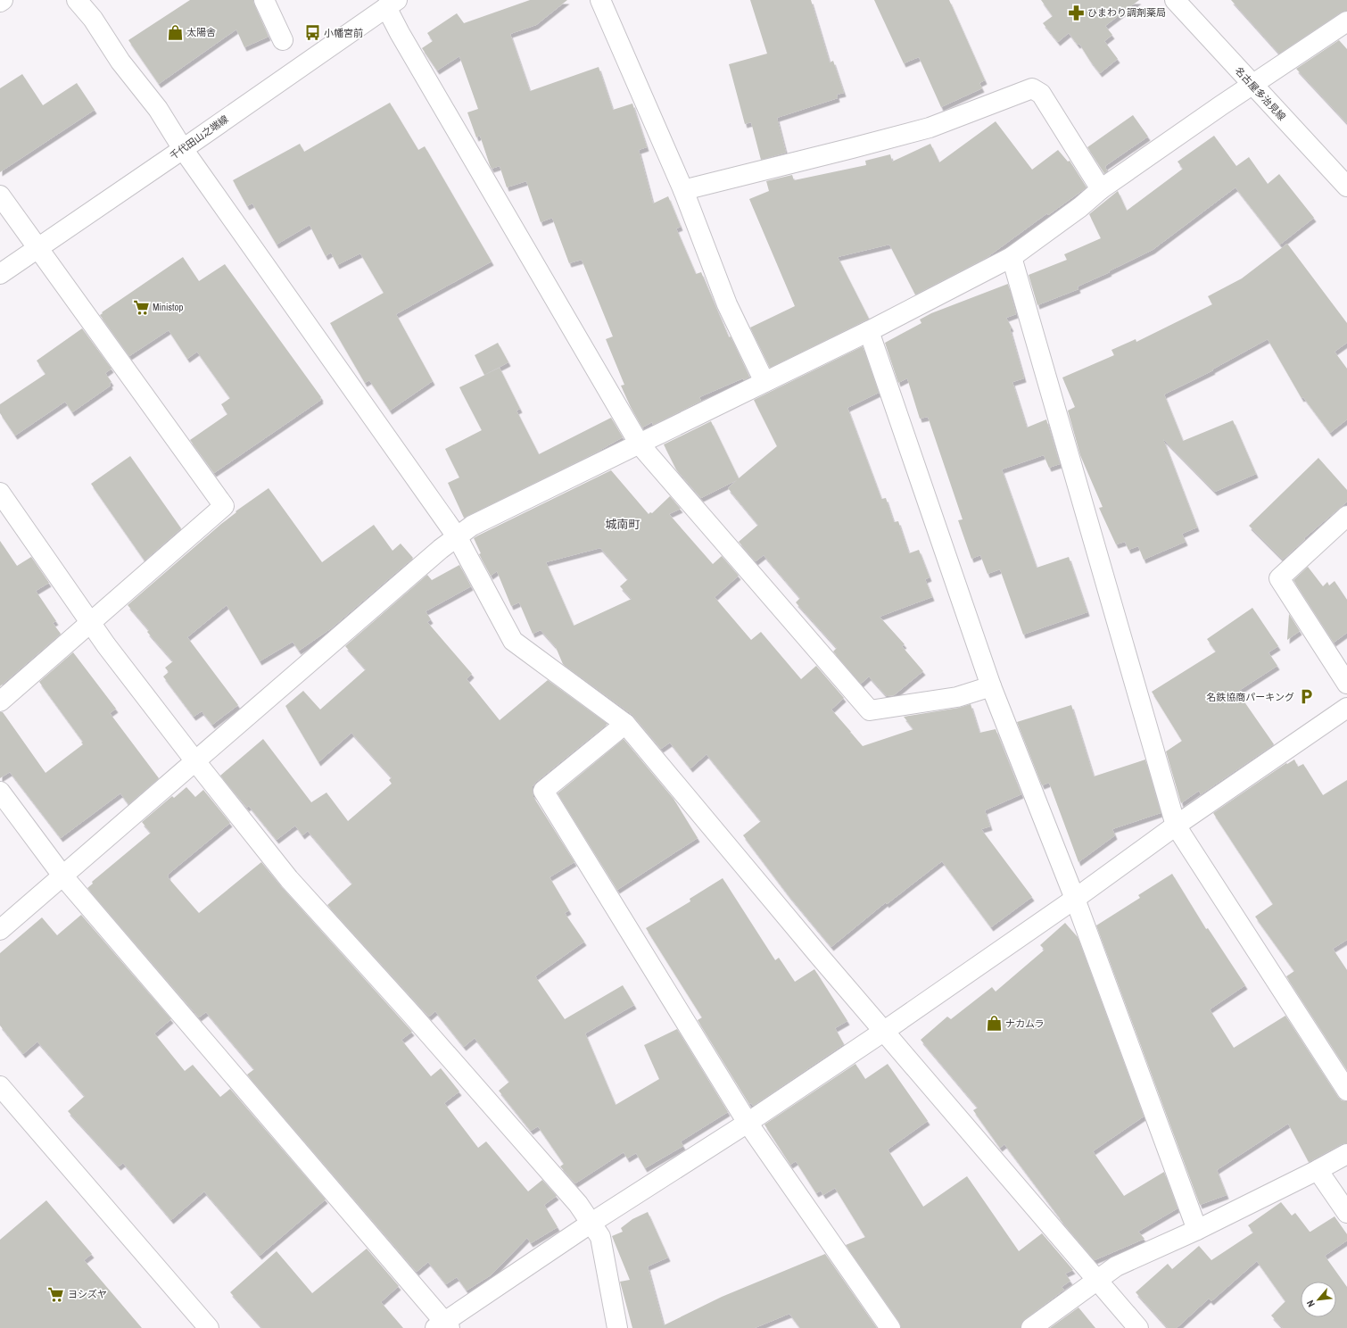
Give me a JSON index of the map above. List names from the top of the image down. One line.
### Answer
{"streets":{"street":["名古屋多治見線","千代田山之端線"]},"districts":["城南町"],"places":{"pharmacy":["ひまわり調剤薬局"],"shop":["太陽舎","ナカムラ"],"bus stop":["小幡宮前"],"supermarket":["Ministop","ヨシズヤ"],"parking":["名鉄協商パーキング"]},"north":"bottom left"}
